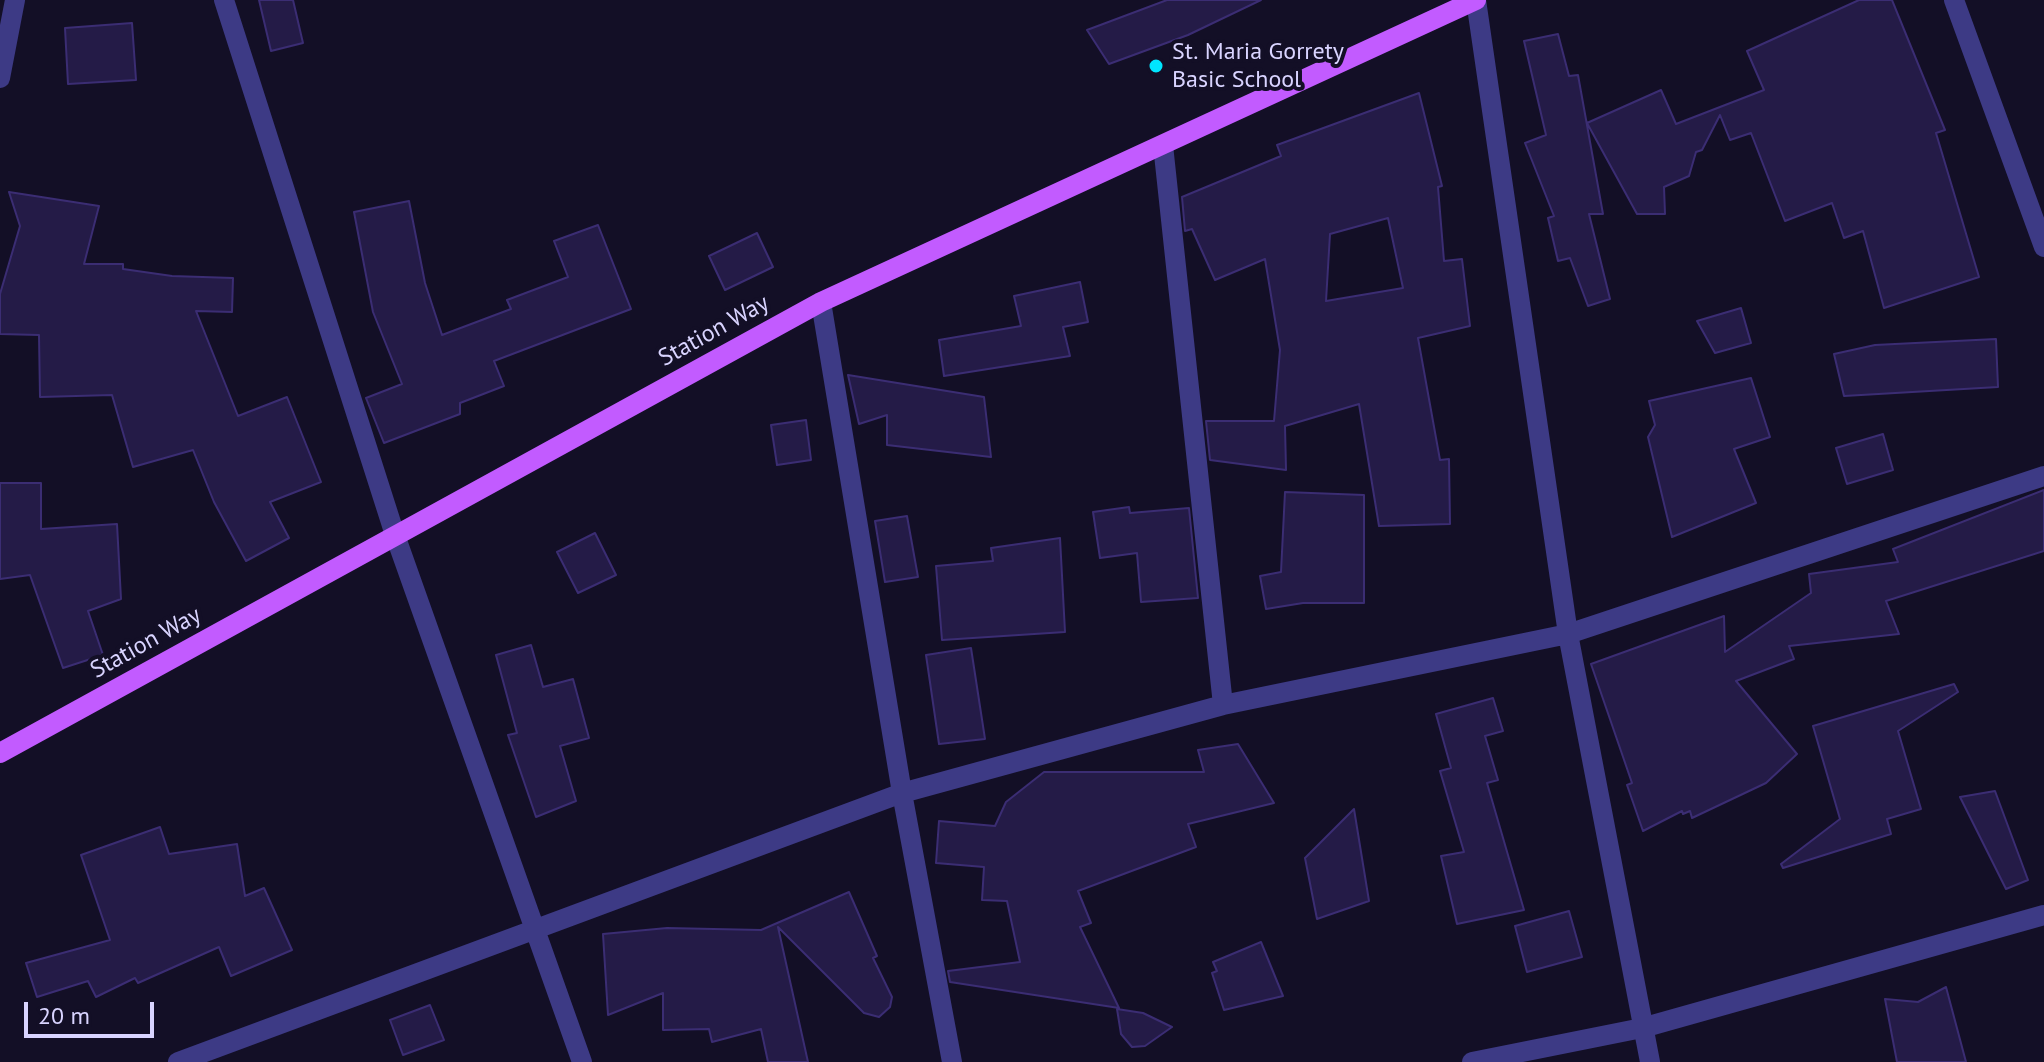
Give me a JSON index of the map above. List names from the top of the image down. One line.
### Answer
{"streets":{"main road":["Station Way"]},"places":["St. Maria Gorrety Basic School"],"scale_bar":"20 m"}
